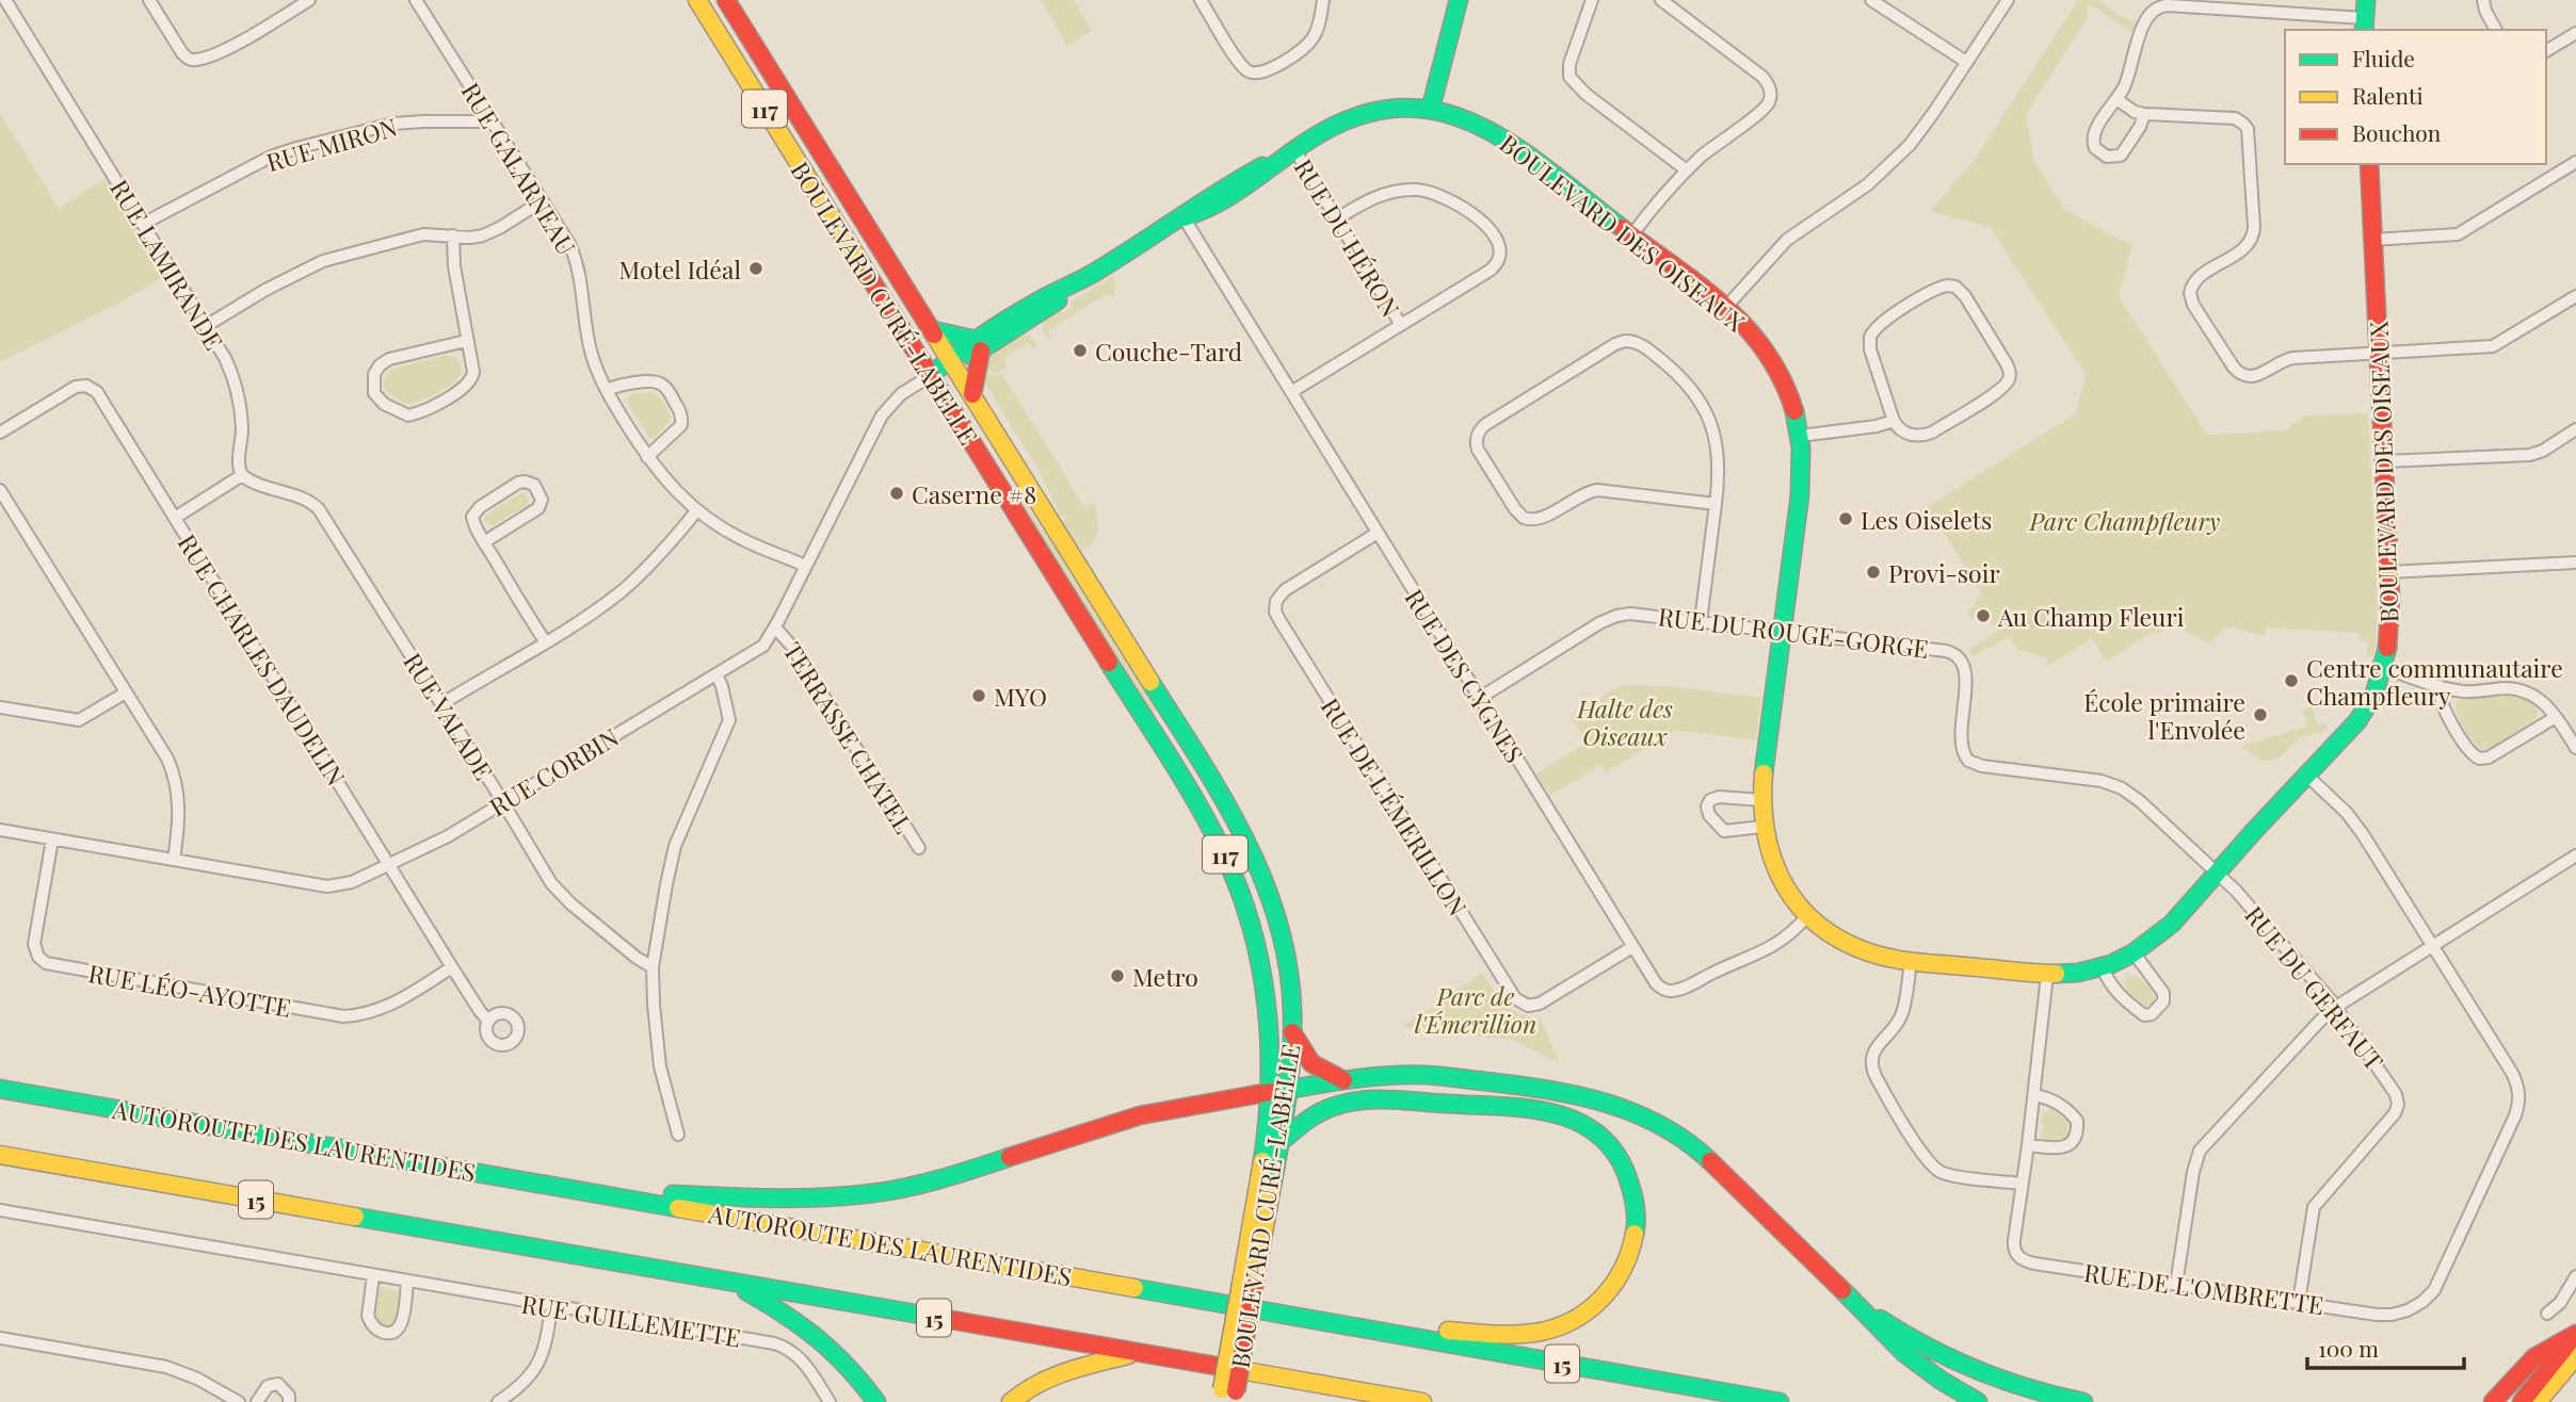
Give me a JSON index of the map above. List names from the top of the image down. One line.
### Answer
{"streets":{"main road":["117","BOULEVARD DES OISEAUX","BOULEVARD CURÉ-LABELLE","AUTOROUTE DES LAURENTIDES","15"],"street":["RUE MIRON","RUE GALARNEAU","RUE DU HÉRON","RUE LAMIRANDE","RUE DU ROUGE-GORGE","RUE CHARLES DAUDELIN","RUE DES CYGNES","RUE VALADE","TERRASSE CHATEL","RUE CORBIN","RUE DE L'ÉMERILLON","RUE DU GERFAUT","RUE LÉO-AYOTTE","RUE DE L'OMBRETTE","RUE GUILLEMETTE"]},"crossings":[["RUE MIRON","RUE GALARNEAU"],["RUE MIRON","RUE LAMIRANDE"],["RUE GALARNEAU","RUE CORBIN"],["BOULEVARD DES OISEAUX","RUE DU HÉRON"],["BOULEVARD DES OISEAUX","BOULEVARD CURÉ-LABELLE"],["BOULEVARD DES OISEAUX","RUE DU ROUGE-GORGE"],["BOULEVARD DES OISEAUX","RUE DES CYGNES"],["BOULEVARD DES OISEAUX","RUE CORBIN"],["BOULEVARD DES OISEAUX","RUE DU GERFAUT"],["BOULEVARD DES OISEAUX","RUE DE L'OMBRETTE"],["RUE LAMIRANDE","RUE VALADE"],["BOULEVARD CURÉ-LABELLE","RUE CORBIN"],["RUE DU ROUGE-GORGE","RUE DES CYGNES"],["RUE DU ROUGE-GORGE","RUE DU GERFAUT"],["RUE CHARLES DAUDELIN","RUE CORBIN"],["RUE CHARLES DAUDELIN","RUE LÉO-AYOTTE"],["RUE DES CYGNES","RUE DE L'ÉMERILLON"],["RUE VALADE","RUE CORBIN"],["TERRASSE CHATEL","RUE CORBIN"],["RUE CORBIN","RUE LÉO-AYOTTE"],["RUE DU GERFAUT","RUE DE L'OMBRETTE"]],"parks":["Parc Champfleury","Halte des Oiseaux","Parc de l'Émerillion"],"places":["Motel Idéal","Couche-Tard","Caserne #8","Les Oiselets","Provi-soir","Au Champ Fleuri","Centre communautaire Champfleury","MYO","École primaire l'Envolée","Metro"],"legend":["Fluide","Ralenti","Bouchon"],"scale_bar":"100 m"}
